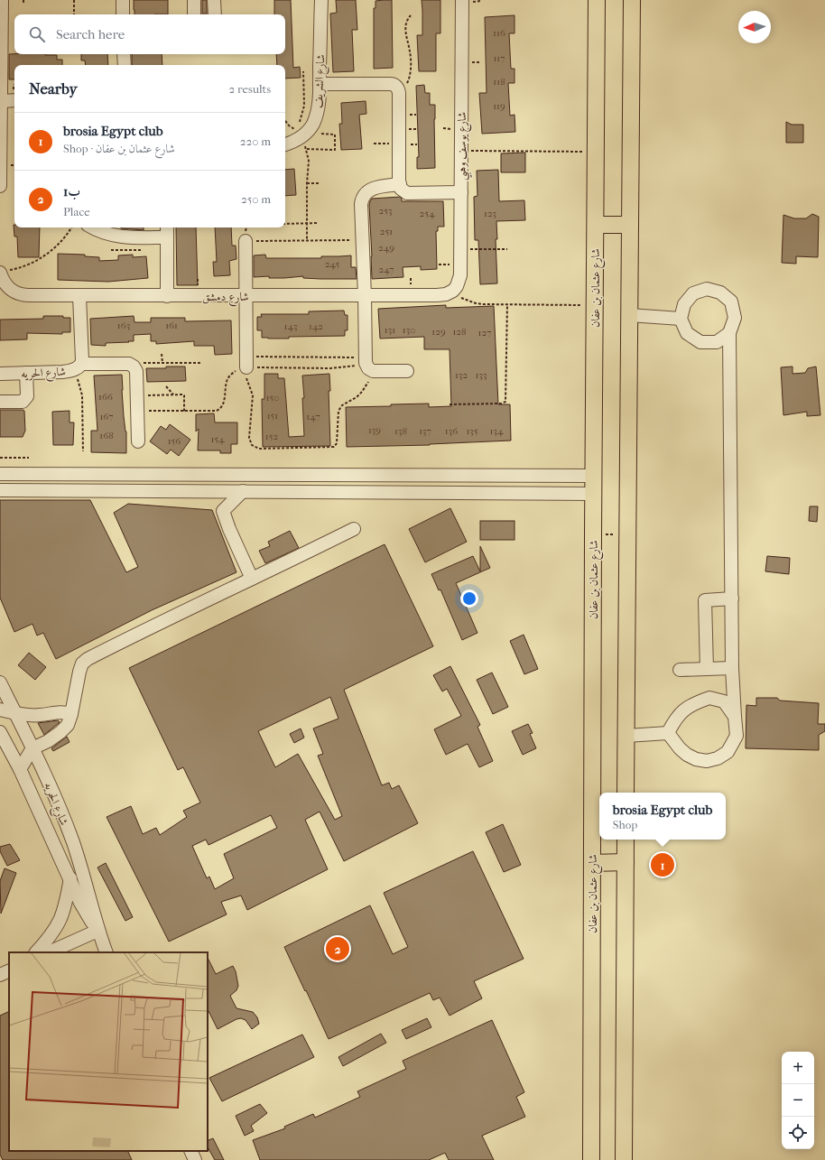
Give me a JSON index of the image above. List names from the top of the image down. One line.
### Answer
{"streets":{"main road":["شارع عثمان بن عفان"],"street":["شارع الشريف","شارع يوسف وهبي","شارع دمشق","شارع الحريه"]},"crossings":[["شارع يوسف وهبي","شارع دمشق"],["شارع دمشق","شارع الحريه"]],"house_numbers":["116","117","118","119","253","254","123","251","249","245","247","163","161","143","142","131","130","129","128","127","132","133","166","150","151","167","147","139","138","137","136","135","134","168","152","154","156"],"north":"left","page":{"search":"Search here","heading":["Nearby","2 results"],"list":[{"mark":"1","name":"brosia Egypt club","note":"Shop · شارع عثمان بن عفان","value":"220 m"},{"mark":"2","name":"ب1","note":"Place","value":"250 m"}],"popup":["brosia Egypt club","Shop"],"pins":["1","2"],"map_buttons":["+","−"]}}
